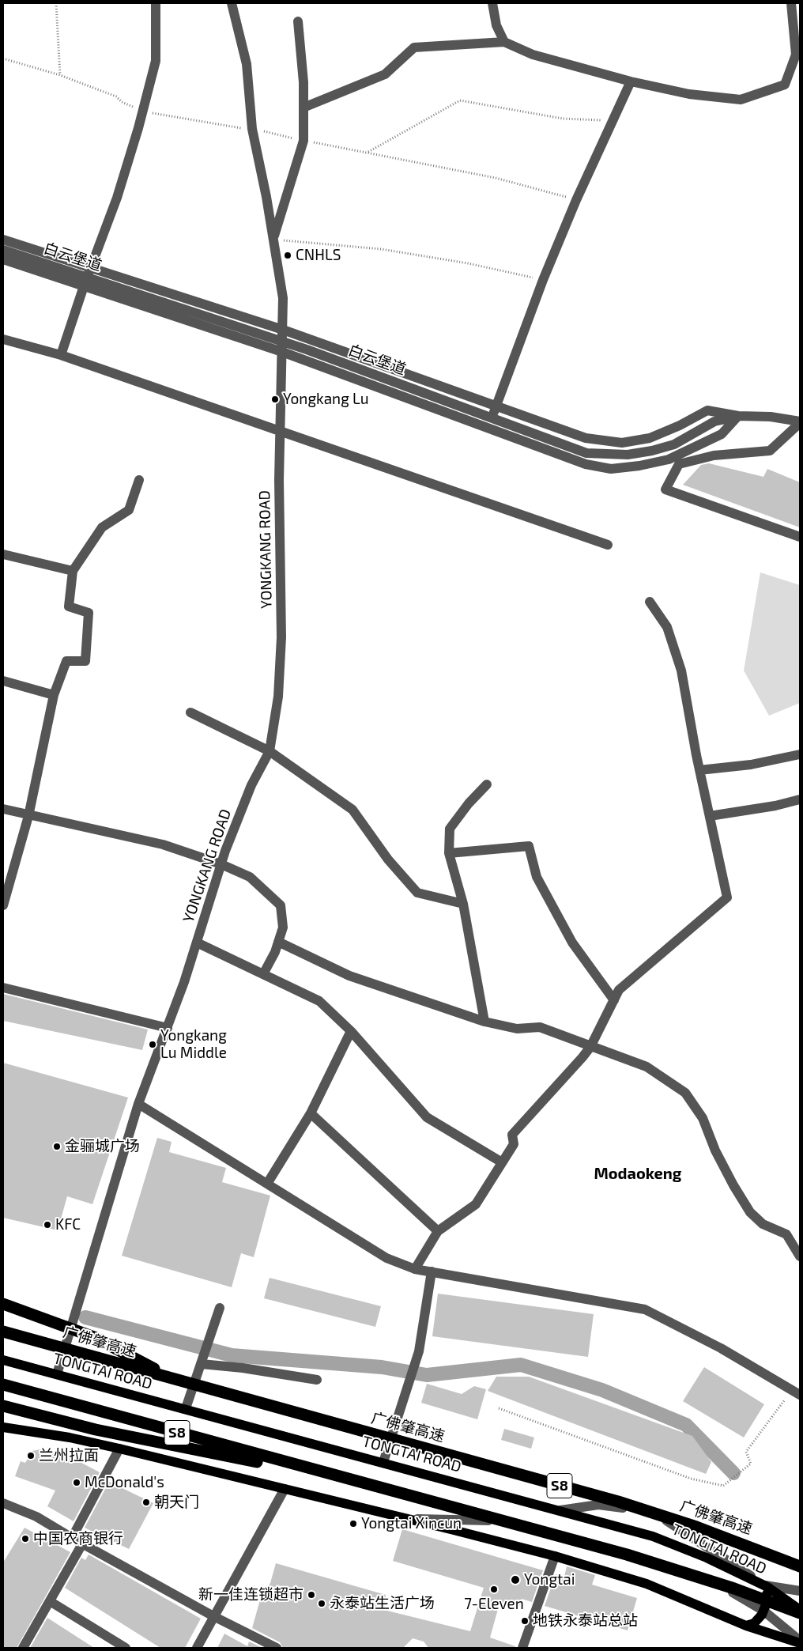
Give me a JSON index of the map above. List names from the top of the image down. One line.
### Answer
{"streets":{"highway":["广佛肇高速","S8"],"main road":["TONGTAI ROAD"],"street":["白云堡道","YONGKANG ROAD"]},"crossings":[["YONGKANG ROAD","TONGTAI ROAD"]],"districts":["Modaokeng"],"places":["CNHLS","Yongkang Lu","Yongkang Lu Middle","金骊城广场","KFC","兰州拉面","McDonald's","朝天门","Yongtai Xincun","中国农商银行","Yongtai","7-Eleven","新一佳连锁超市","永泰站生活广场","地铁永泰站总站"]}
